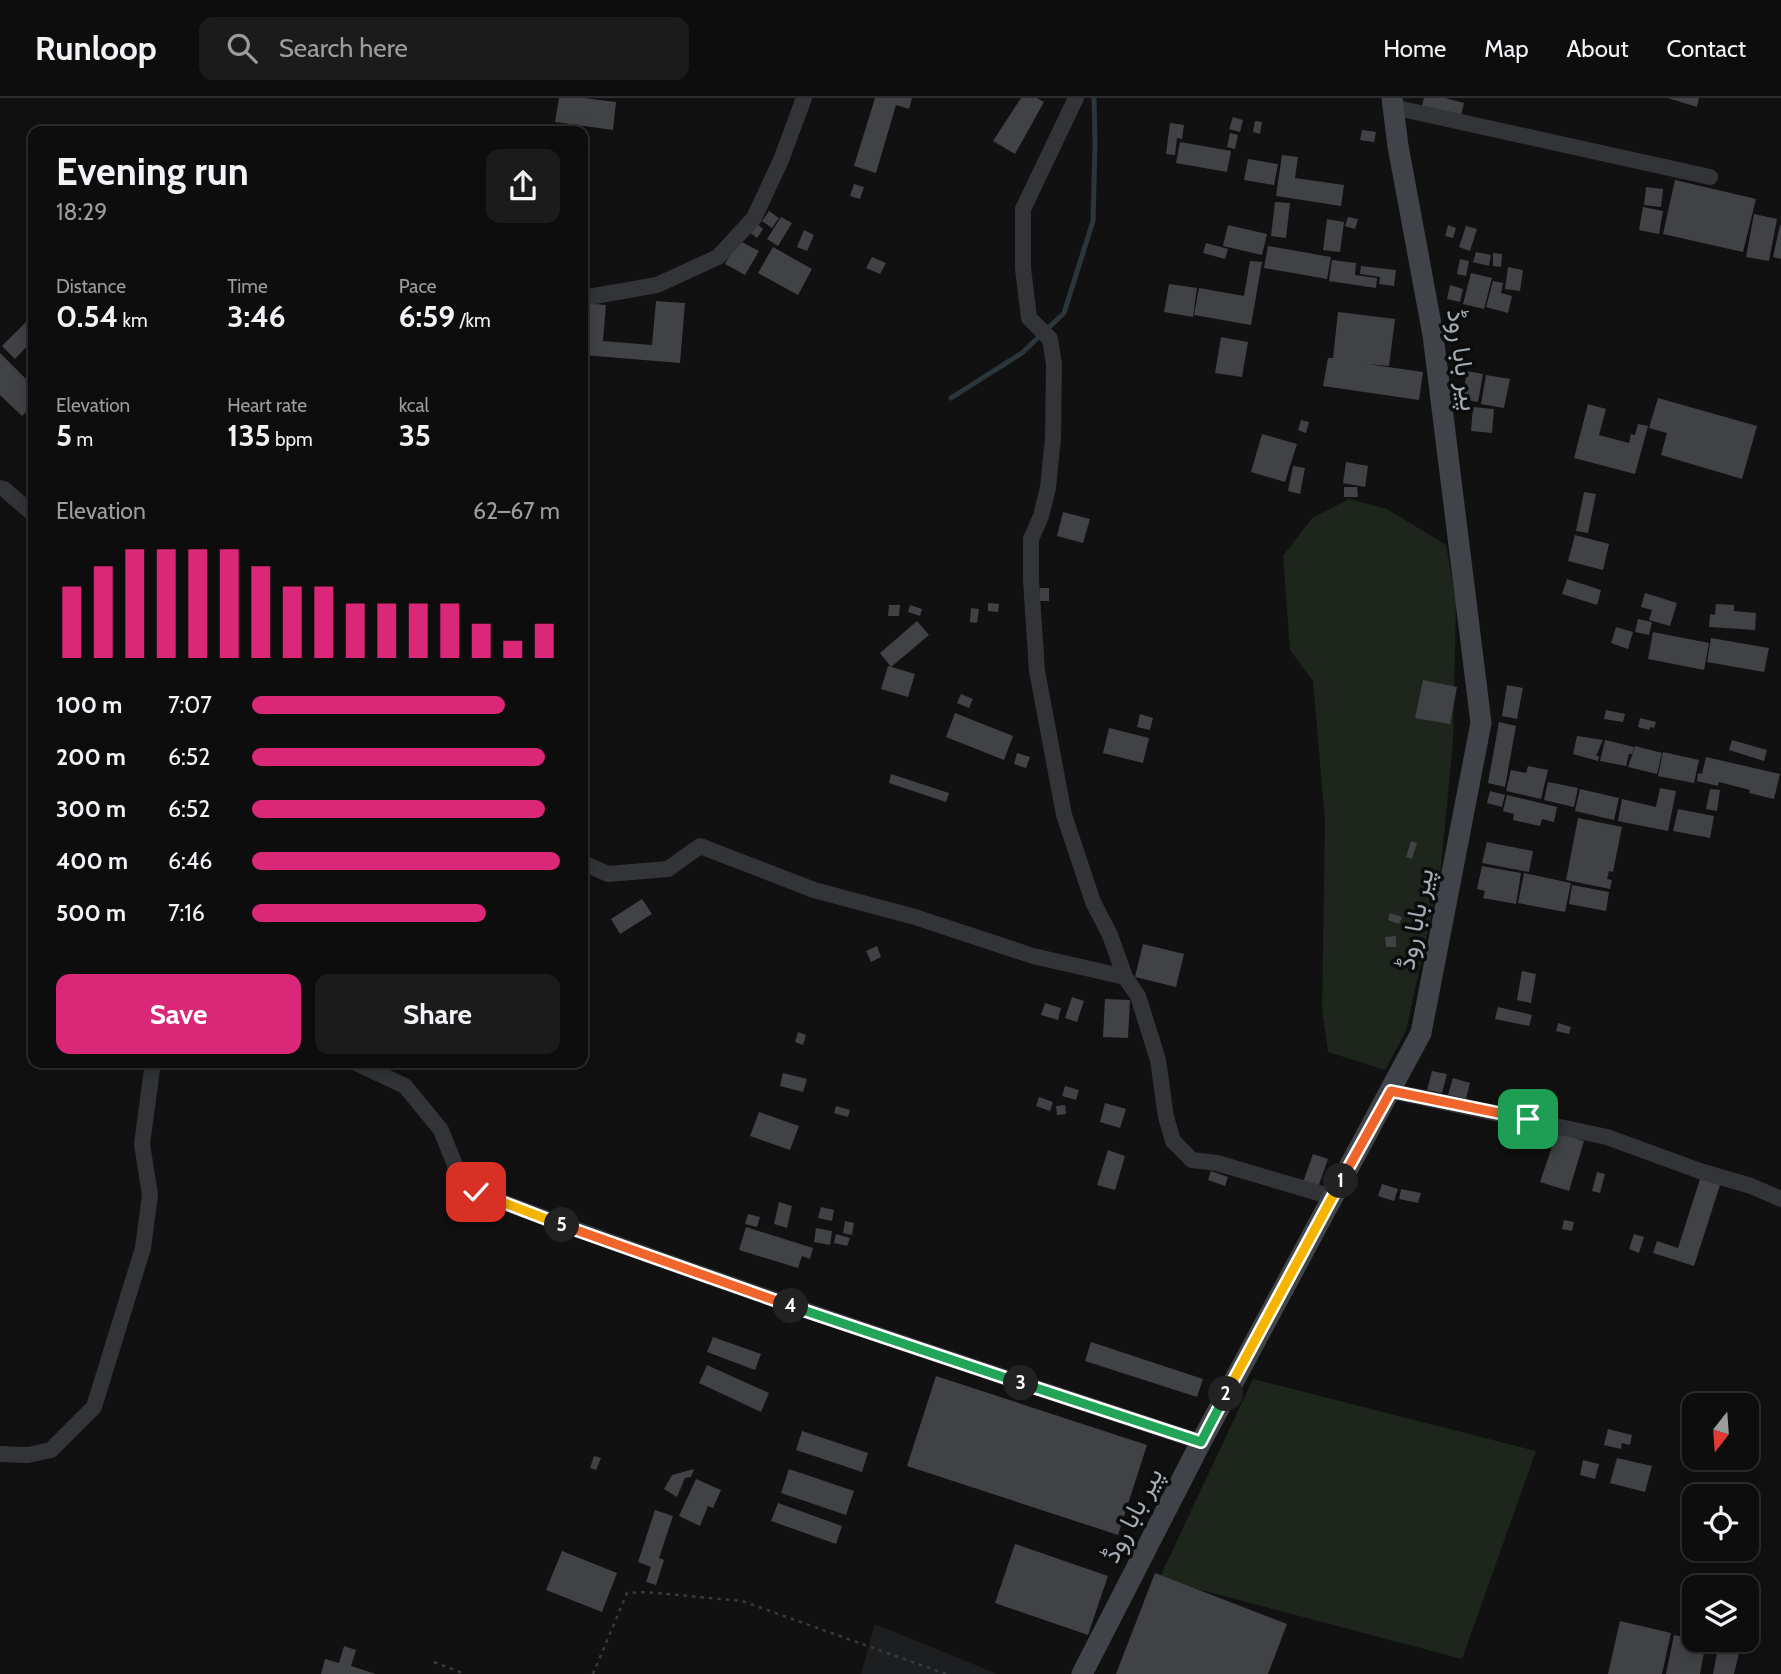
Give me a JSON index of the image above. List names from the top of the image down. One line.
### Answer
{"streets":{"main road":["پیر بابا روڈ"]},"north":"bottom","page":{"header":"Runloop","search":"Search here","nav":["Home","Map","About","Contact"],"heading":["Evening run","18:29"],"stats":[["Distance","0.54 km"],["Time","3:46"],["Pace","6:59 /km"],["Elevation","5 m"],["Heart rate","135 bpm"],["kcal","35"]],"chart":["Elevation","62–67 m"],"list":[{"name":"100 m","note":"7:07"},{"name":"200 m","note":"6:52"},{"name":"300 m","note":"6:52"},{"name":"400 m","note":"6:46"},{"name":"500 m","note":"7:16"}],"buttons":["Save","Share"],"pins":["1","5","4","3","2"]}}
